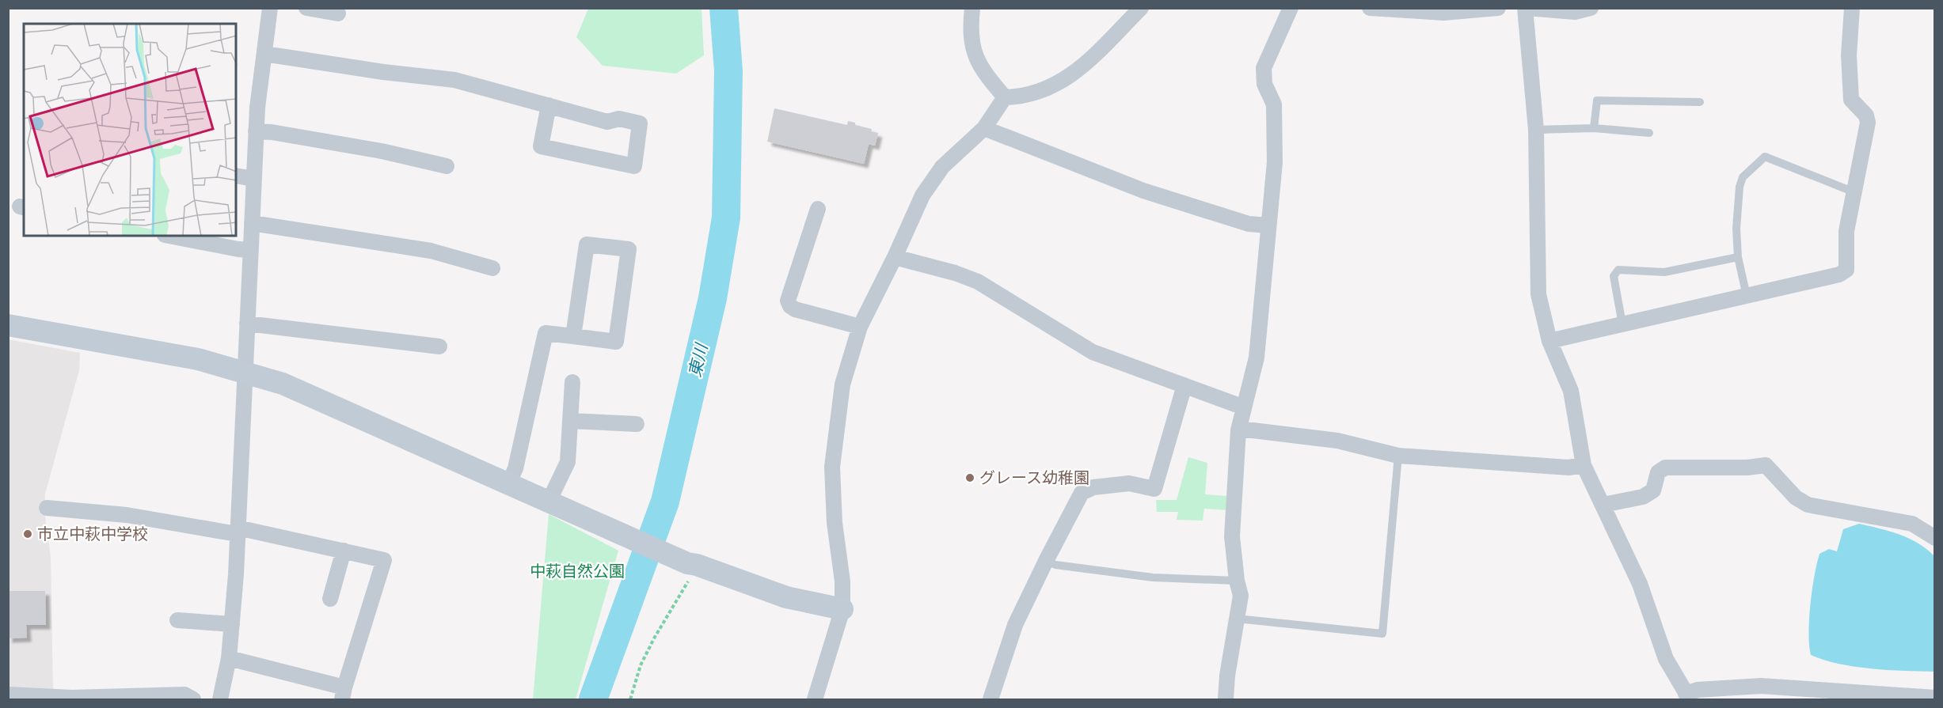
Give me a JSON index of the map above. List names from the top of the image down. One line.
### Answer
{"water":["東川"],"parks":["中萩自然公園"],"places":["グレース幼稚園","市立中萩中学校"]}
